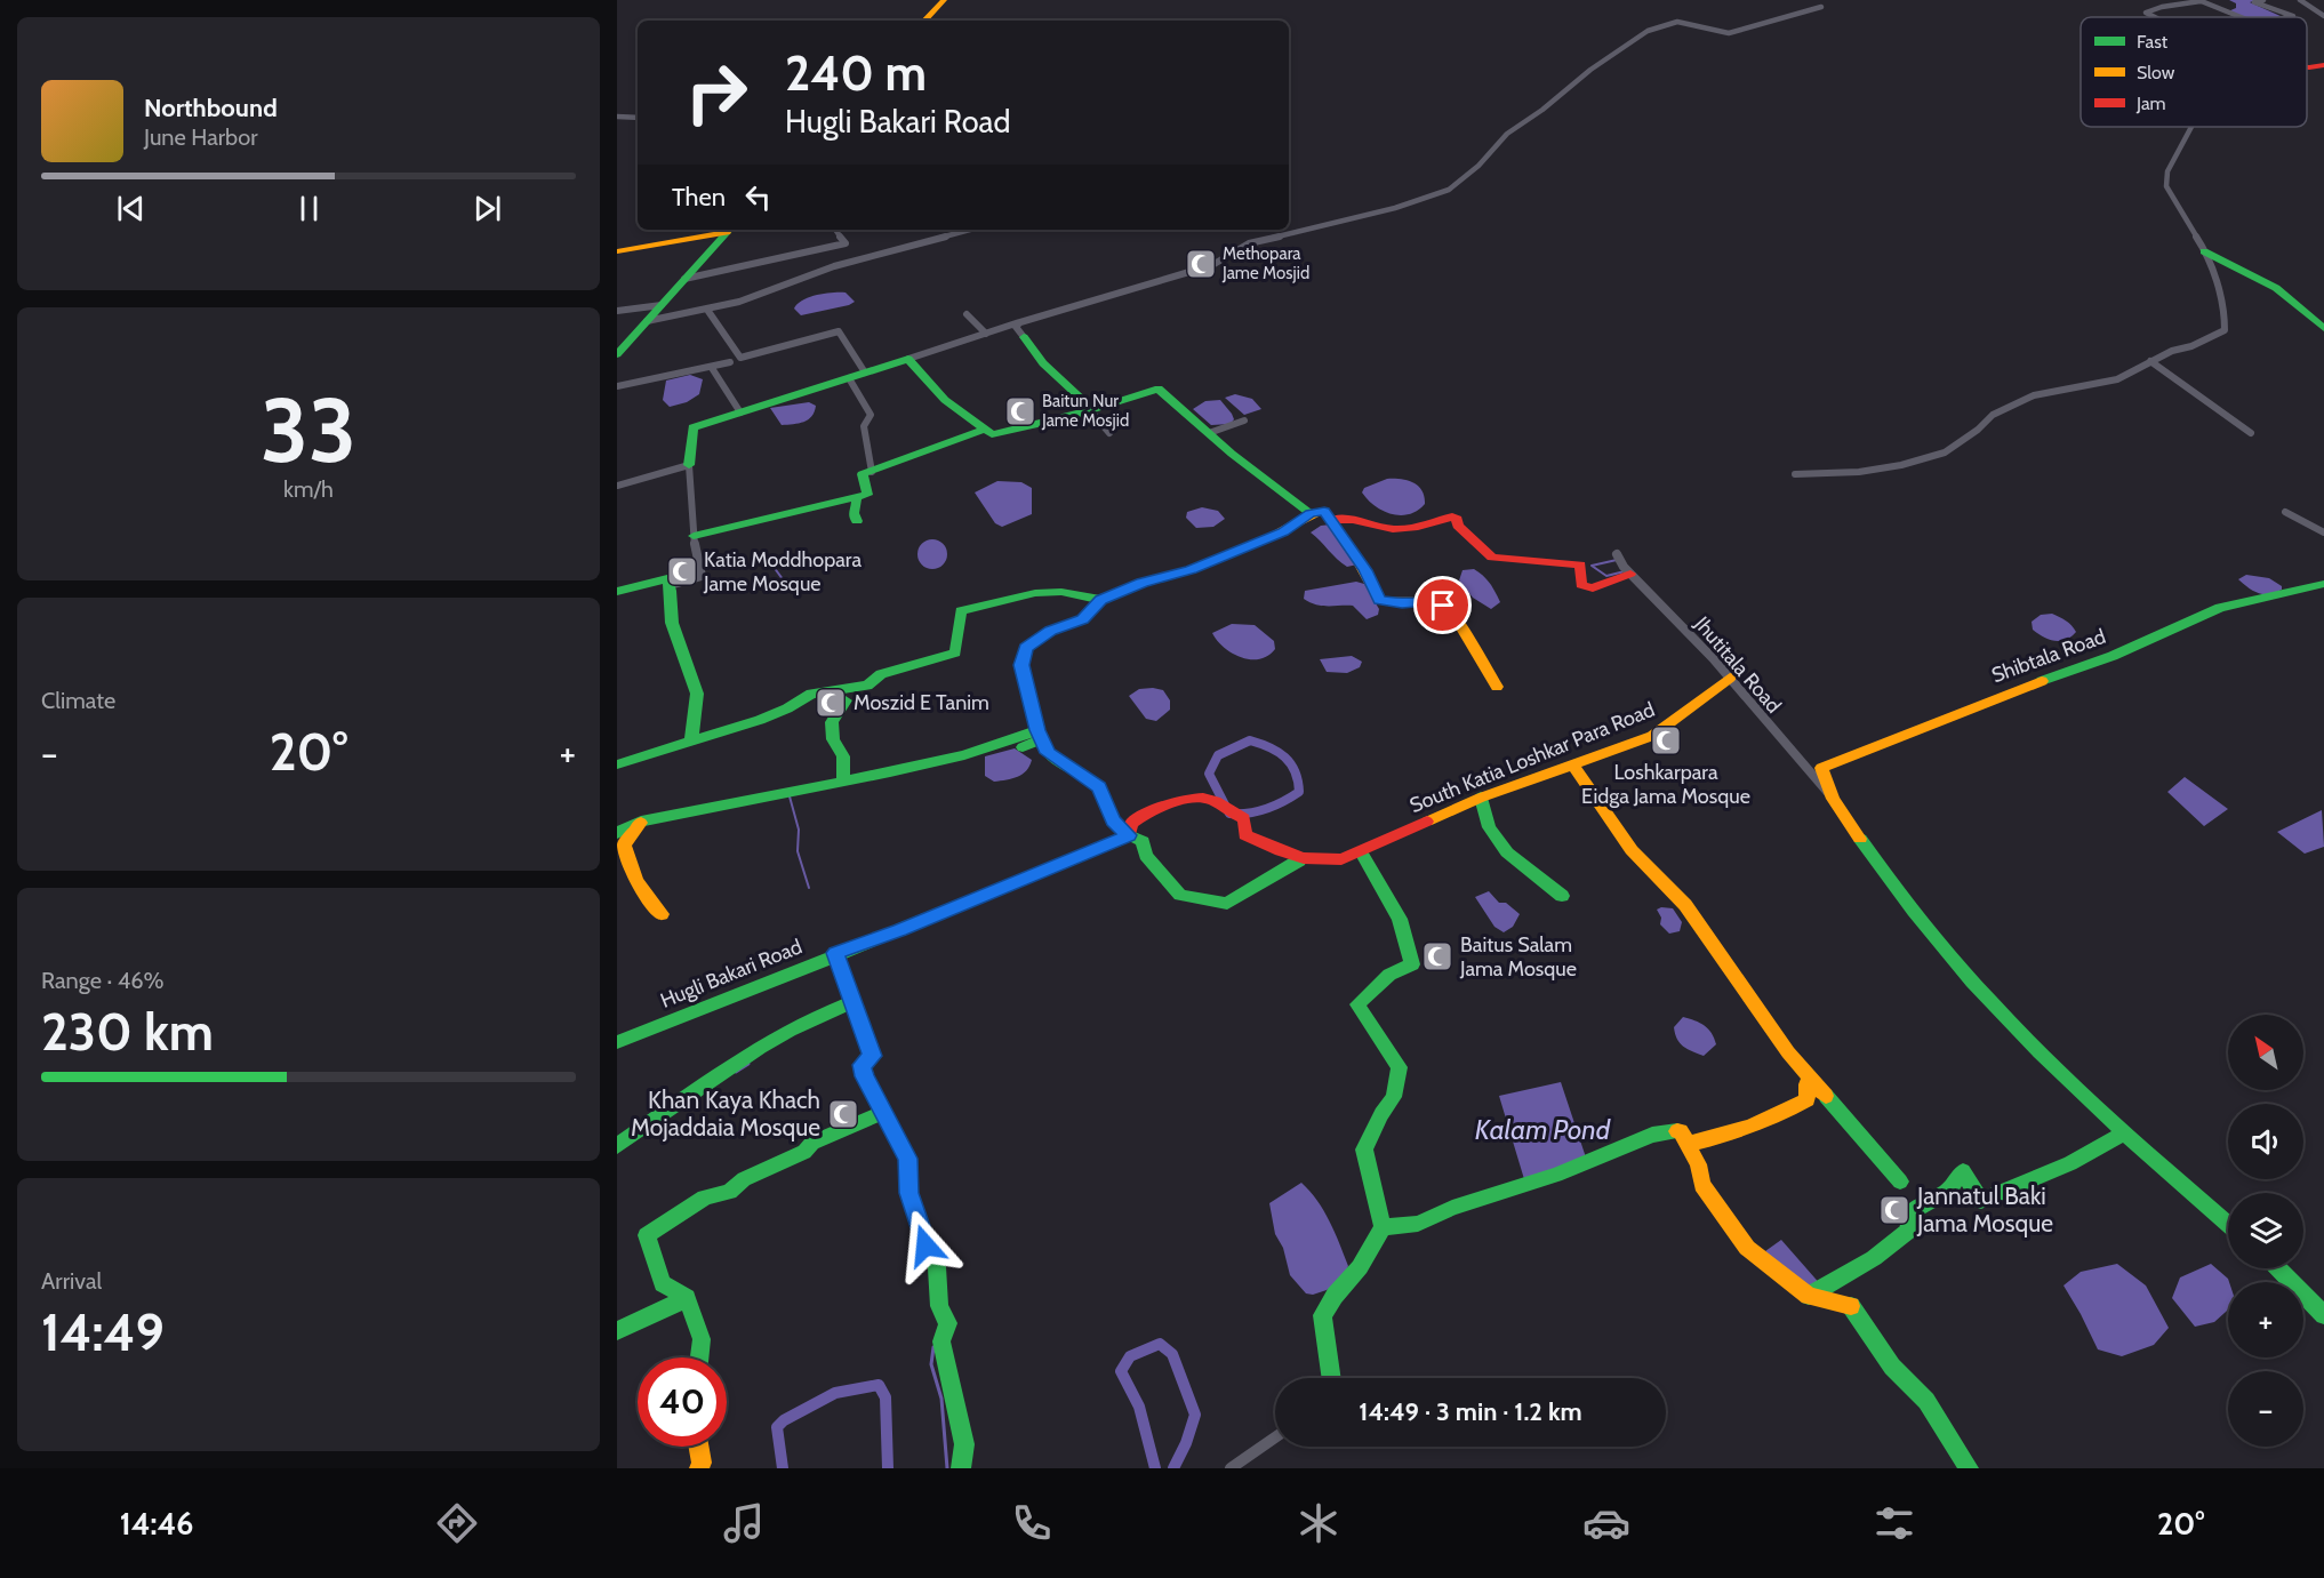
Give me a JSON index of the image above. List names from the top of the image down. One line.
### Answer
{"streets":{"main road":["Shibtala Road","South Katia Loshkar Para Road","Hugli Bakari Road"],"street":["Jhutitala Road"]},"crossings":[["Shibtala Road","Jhutitala Road"],["Jhutitala Road","South Katia Loshkar Para Road"],["South Katia Loshkar Para Road","Hugli Bakari Road"]],"water":["Kalam Pond"],"places":{"mosque":["Methopara Jame Mosjid","Baitun Nur Jame Mosjid","Katia Moddhopara Jame Mosque","Moszid E Tanim","Loshkarpara Eidga Jama Mosque","Baitus Salam Jama Mosque","Khan Kaya Khach Mojaddaia Mosque","Jannatul Baki Jama Mosque"]},"legend":["Fast","Slow","Jam"],"north":"top left","page":{"turn":["240 m","Hugli Bakari Road"],"song":["Northbound","June Harbor"],"then":"Then","tile":[["33","km/h"],"Climate",["Range · 46%","230 km"],["Arrival","14:49"]],"heat":["−","20°","+"],"map_buttons":["+","−"],"limit":"40","trip":"14:49 · 3 min · 1.2 km","tabs":["14:46","20°"]}}
